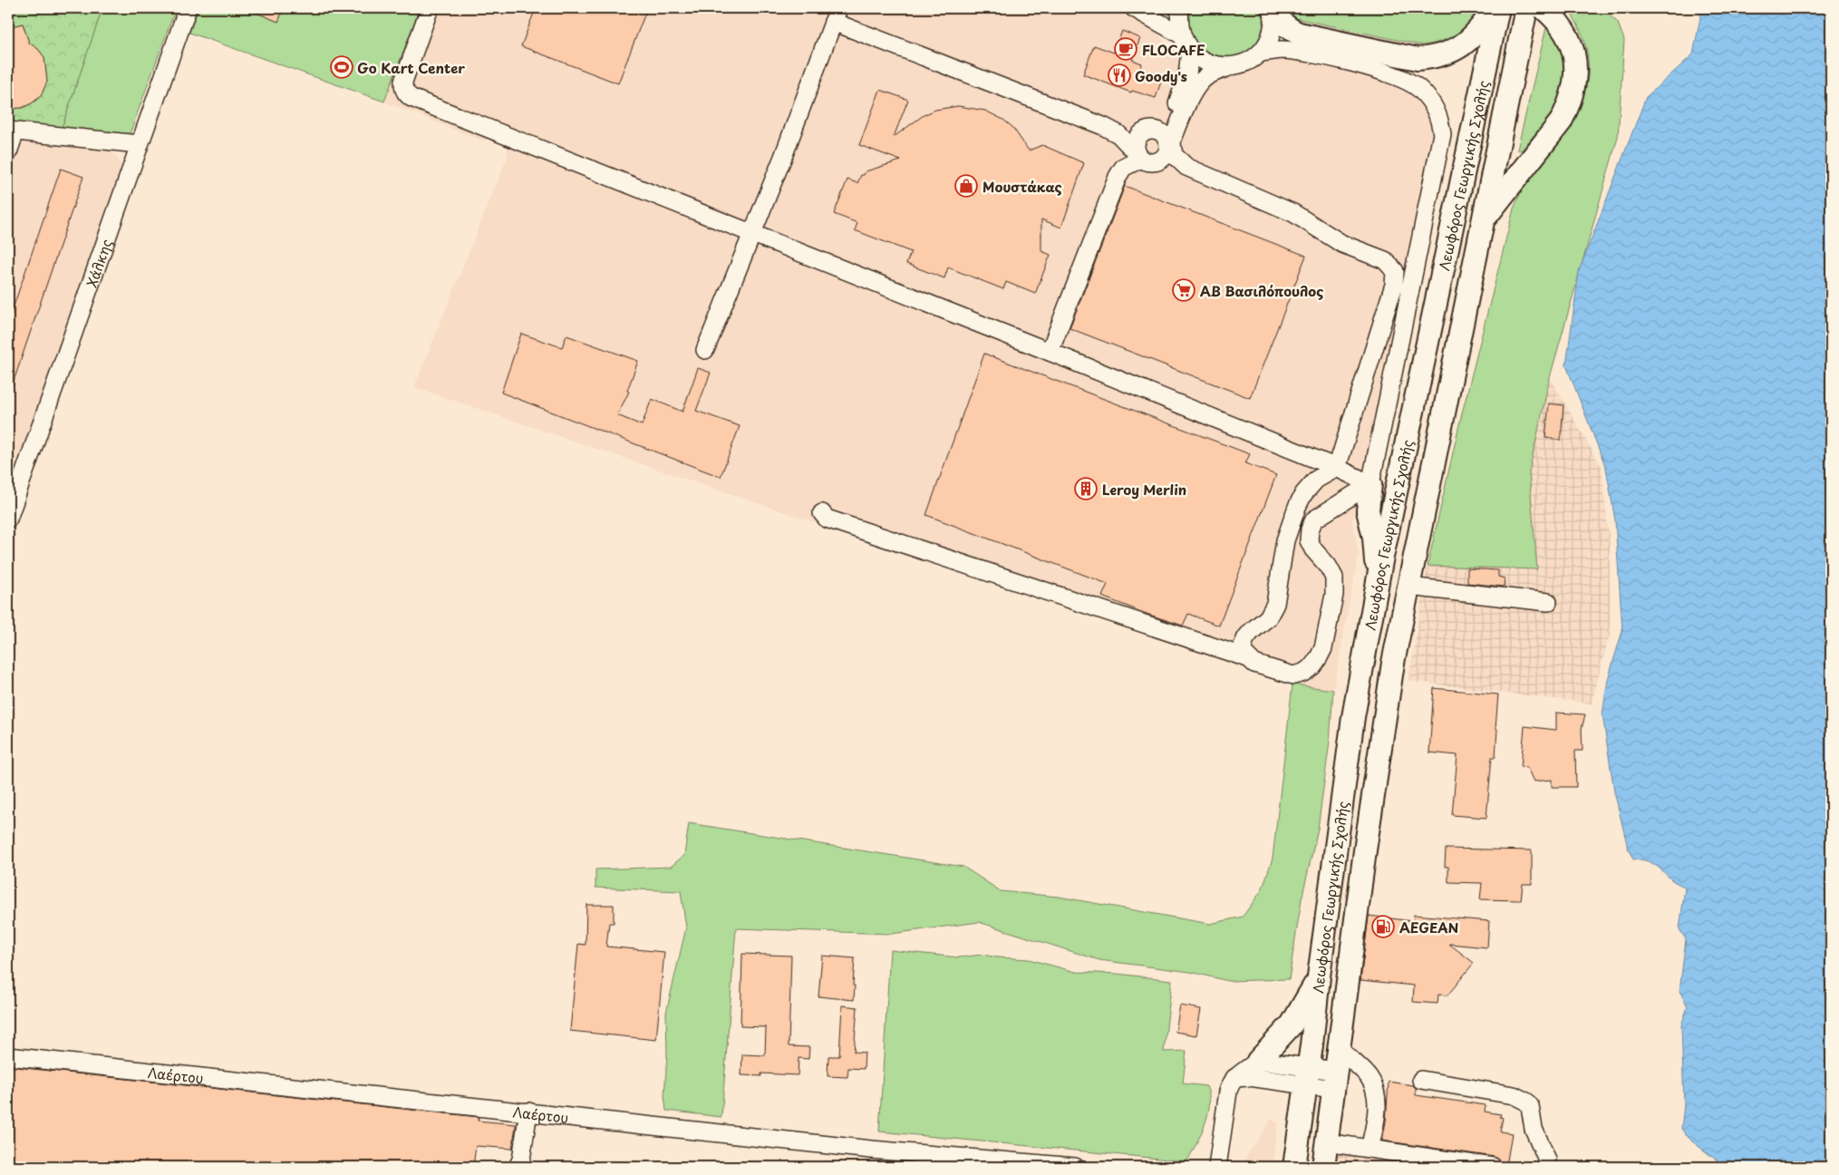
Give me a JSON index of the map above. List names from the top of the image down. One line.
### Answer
{"streets":{"main road":["Λεωφόρος Γεωργικής Σχολής"],"street":["Χάλκης","Λαέρτου"]},"places":{"cafe":["FLOCAFE"],"sports":["Go Kart Center"],"restaurant":["Goody's"],"shop":["Μουστάκας"],"supermarket":["ΑΒ Βασιλόπουλος"],"building":["Leroy Merlin"],"fuel station":["AEGEAN"]}}
